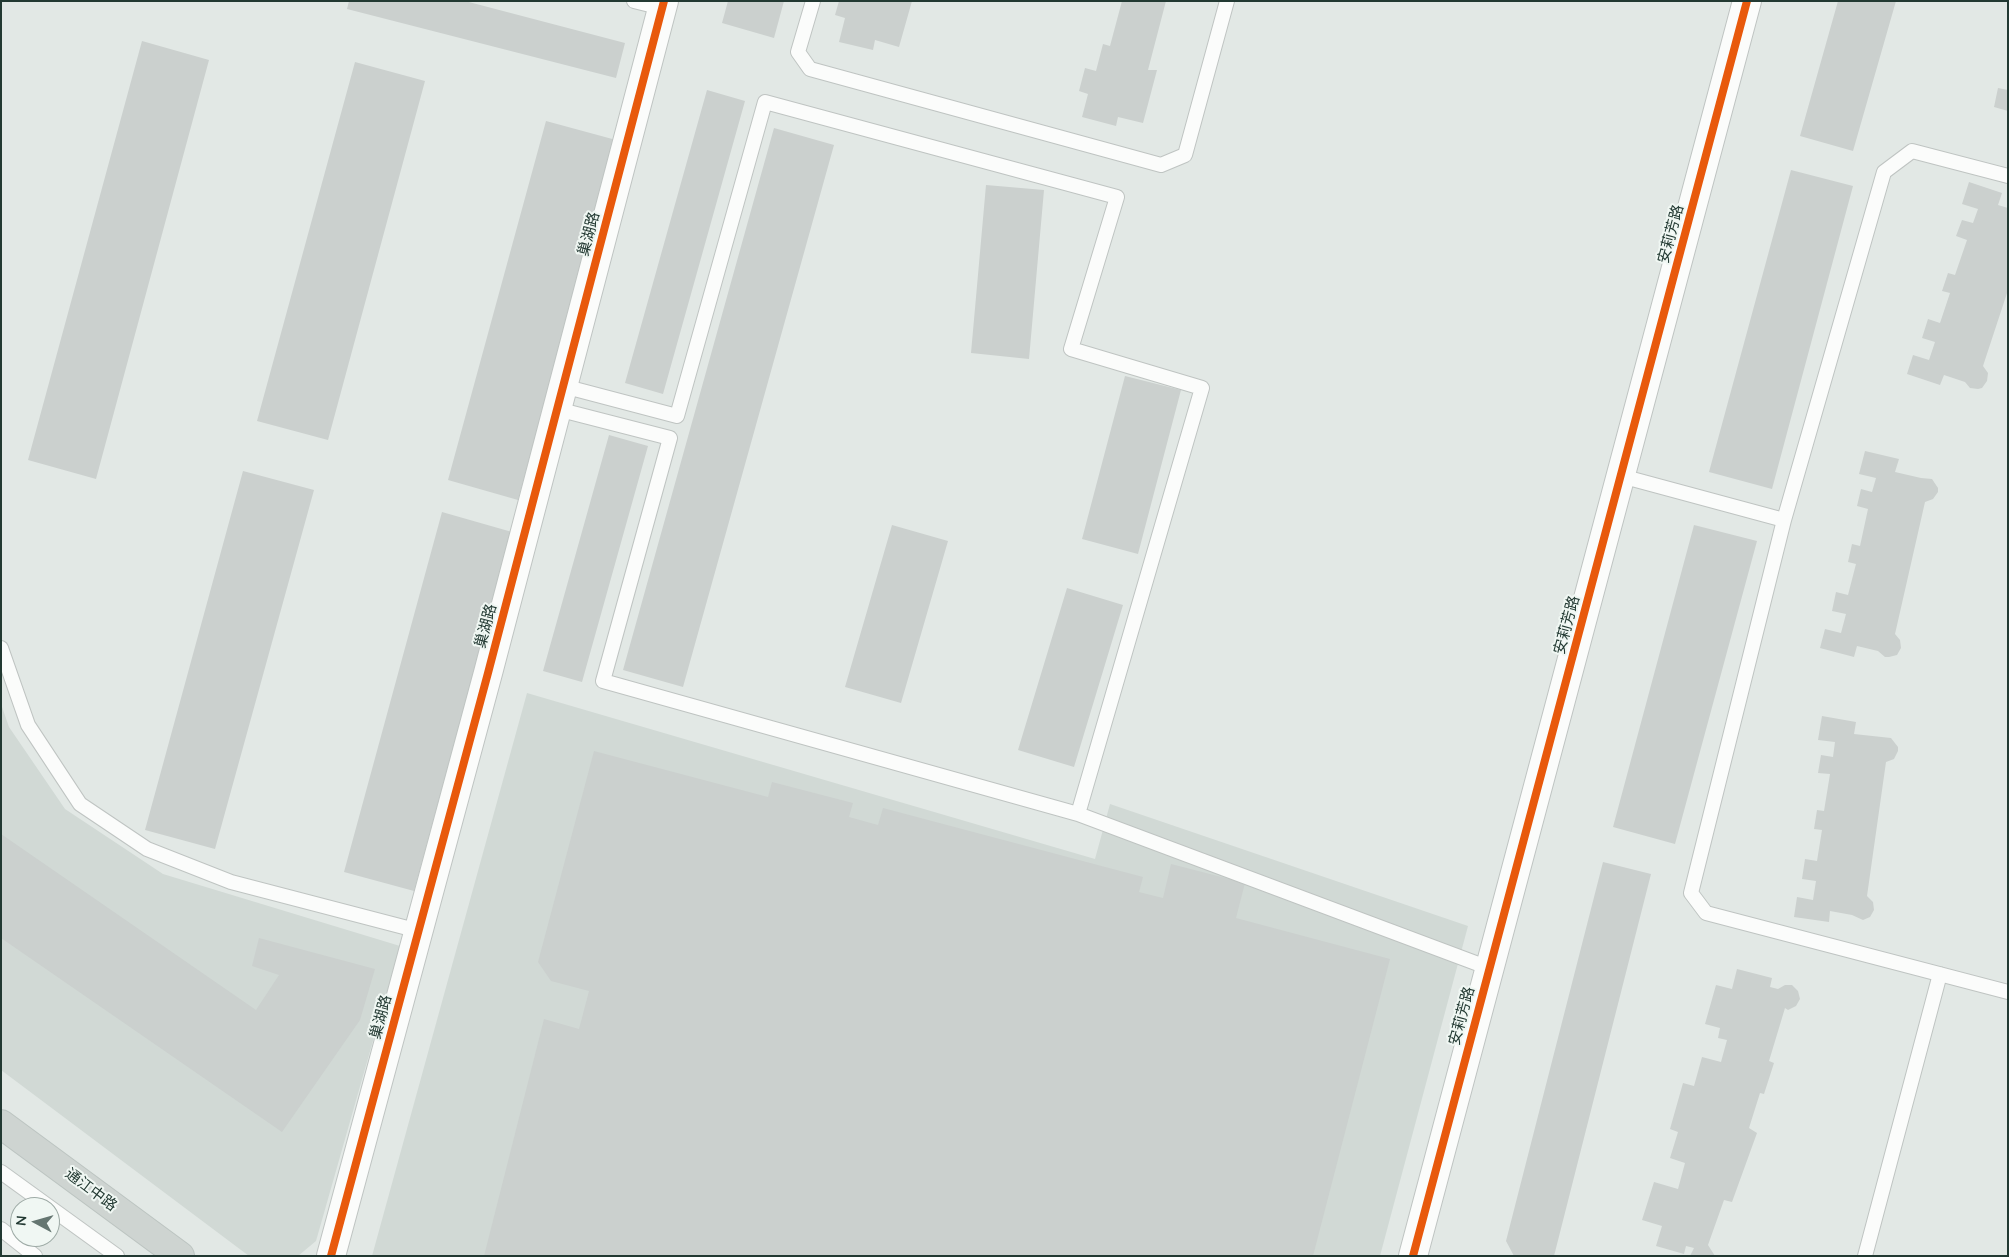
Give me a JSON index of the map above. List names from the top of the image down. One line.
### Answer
{"streets":{"main road":["通江中路"],"street":["巢湖路","安莉芳路"]},"north":"left"}
